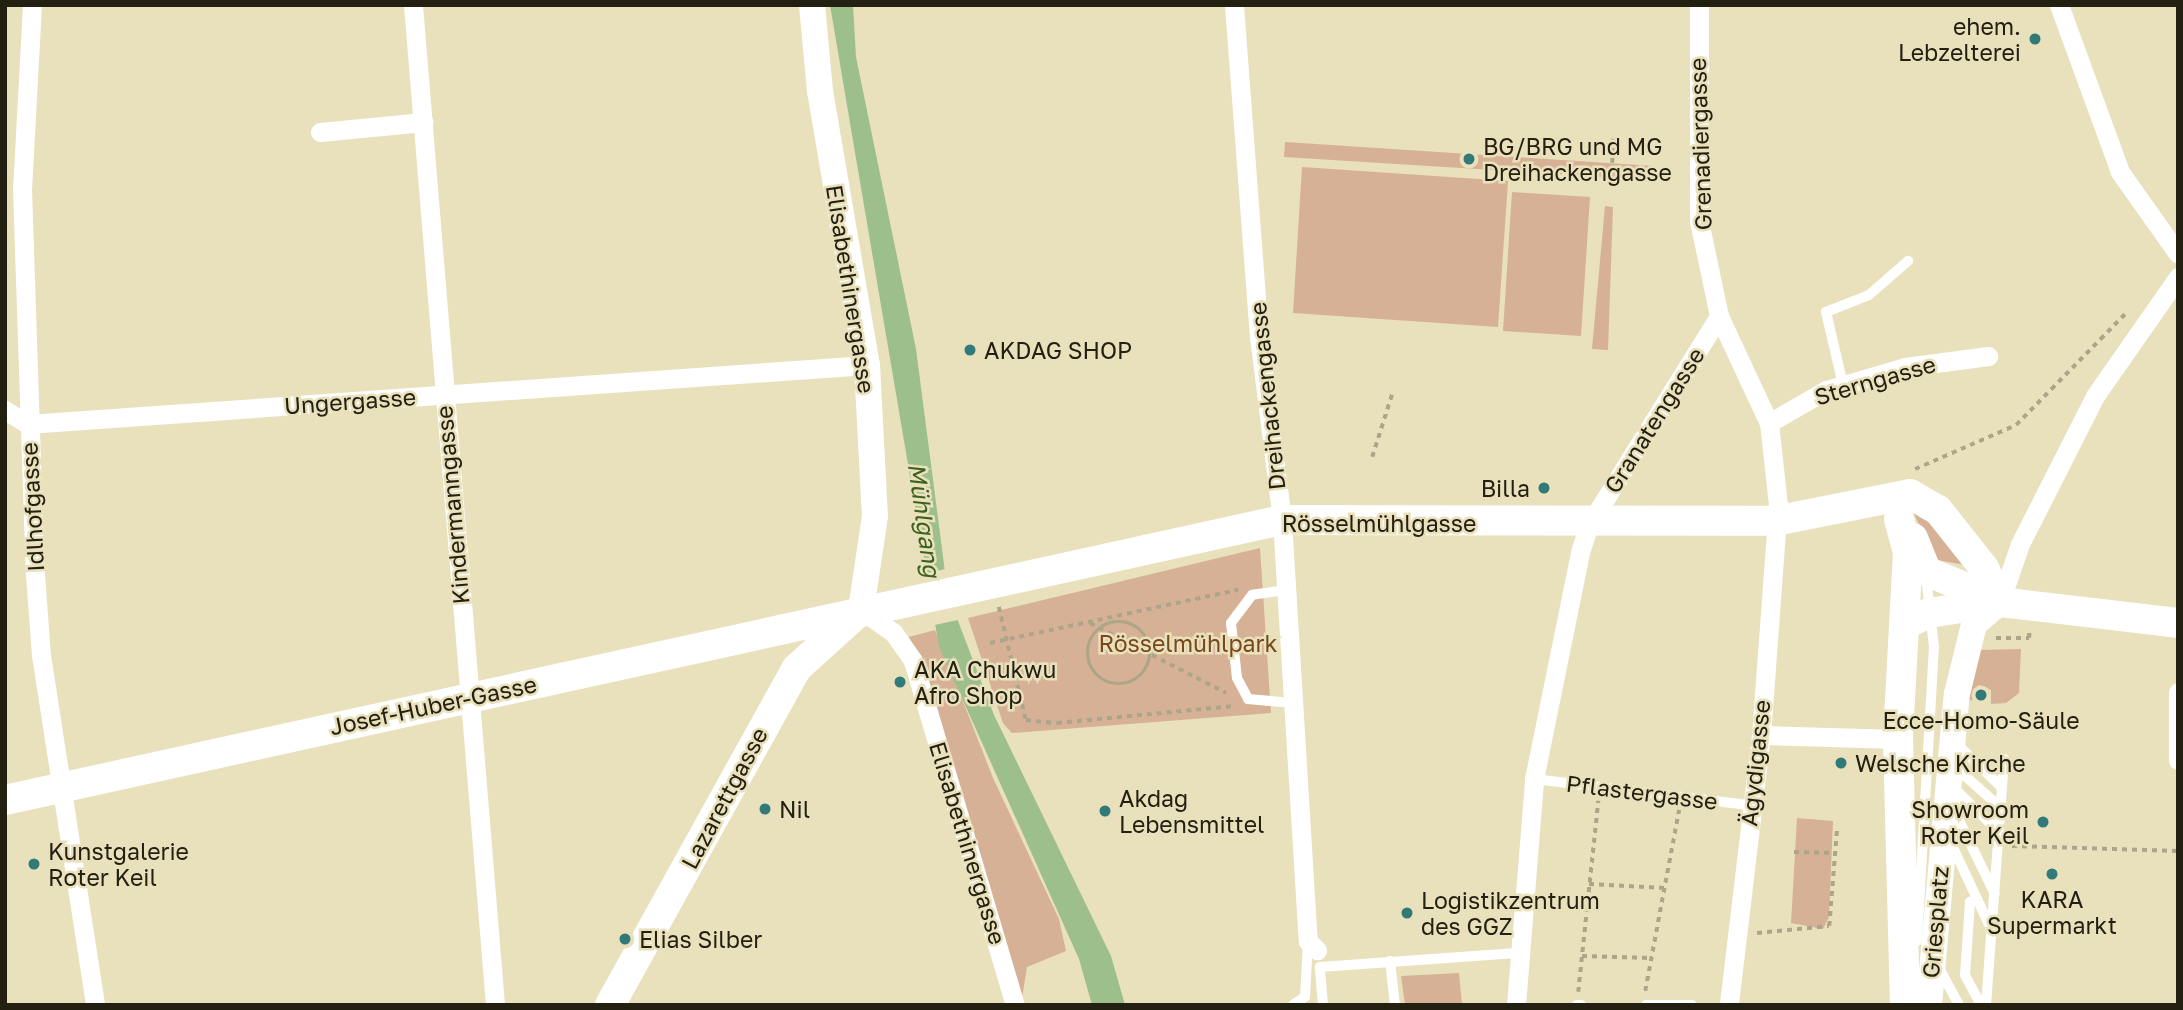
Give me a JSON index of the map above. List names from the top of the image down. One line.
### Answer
{"streets":{"main road":["Elisabethinergasse","Rösselmühlgasse","Josef-Huber-Gasse","Lazarettgasse","Griesplatz"],"street":["Grenadiergasse","Sterngasse","Dreihackengasse","Ungergasse","Granatengasse","Kindermanngasse","Idlhofgasse","Ägydigasse"],"lane":["Pflastergasse"]},"crossings":[["Grenadiergasse","Sterngasse"],["Grenadiergasse","Granatengasse"],["Grenadiergasse","Rösselmühlgasse"],["Grenadiergasse","Ägydigasse"],["Elisabethinergasse","Ungergasse"],["Elisabethinergasse","Rösselmühlgasse"],["Elisabethinergasse","Josef-Huber-Gasse"],["Elisabethinergasse","Lazarettgasse"],["Dreihackengasse","Rösselmühlgasse"],["Ungergasse","Kindermanngasse"],["Ungergasse","Idlhofgasse"],["Granatengasse","Rösselmühlgasse"],["Granatengasse","Pflastergasse"],["Kindermanngasse","Josef-Huber-Gasse"],["Idlhofgasse","Josef-Huber-Gasse"],["Rösselmühlgasse","Josef-Huber-Gasse"],["Rösselmühlgasse","Ägydigasse"],["Rösselmühlgasse","Lazarettgasse"],["Rösselmühlgasse","Griesplatz"],["Josef-Huber-Gasse","Lazarettgasse"],["Ägydigasse","Pflastergasse"]],"water":["Mühlgang"],"parks":["Rösselmühlpark"],"places":["ehem. Lebzelterei","BG/BRG und MG Dreihackengasse","AKDAG SHOP","Billa","AKA Chukwu Afro Shop","Ecce-Homo-Säule","Welsche Kirche","Nil","Akdag Lebensmittel","Showroom Roter Keil","Kunstgalerie Roter Keil","KARA Supermarkt","Logistikzentrum des GGZ","Elias Silber"]}
